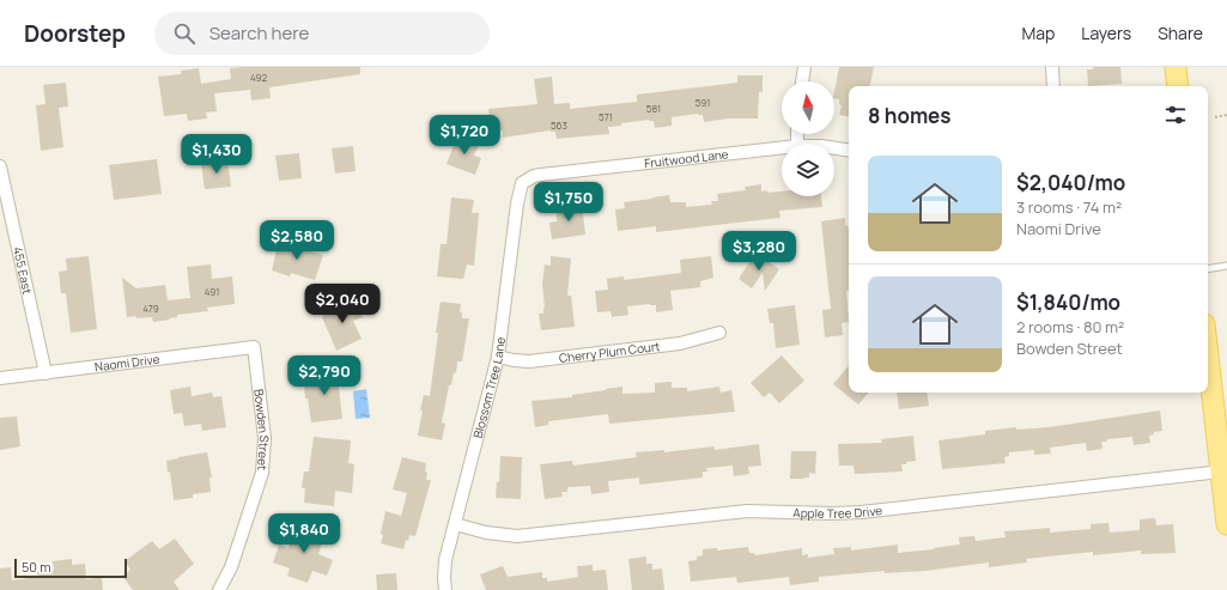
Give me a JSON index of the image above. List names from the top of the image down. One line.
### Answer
{"streets":{"street":["Fruitwood Lane","455 East","Cherry Plum Court","Naomi Drive","Blossom Tree Lane","Bowden Street","Apple Tree Drive"]},"crossings":[["Fruitwood Lane","Blossom Tree Lane"],["455 East","Naomi Drive"],["Cherry Plum Court","Blossom Tree Lane"],["Naomi Drive","Bowden Street"],["Blossom Tree Lane","Apple Tree Drive"]],"house_numbers":["492","591","581","571","563","491","479"],"scale_bar":"50 m","north":"top","page":{"header":"Doorstep","search":"Search here","nav":["Map","Layers","Share"],"heading":"8 homes","price":["$1,720","$1,430","$1,750","$2,580","$3,280","$2,040","$2,790","$1,840"],"list":[{"name":"$2,040/mo","note":"3 rooms · 74 m² · Naomi Drive"},{"name":"$1,840/mo","note":"2 rooms · 80 m² · Bowden Street"}],"scale":"50 m"}}
